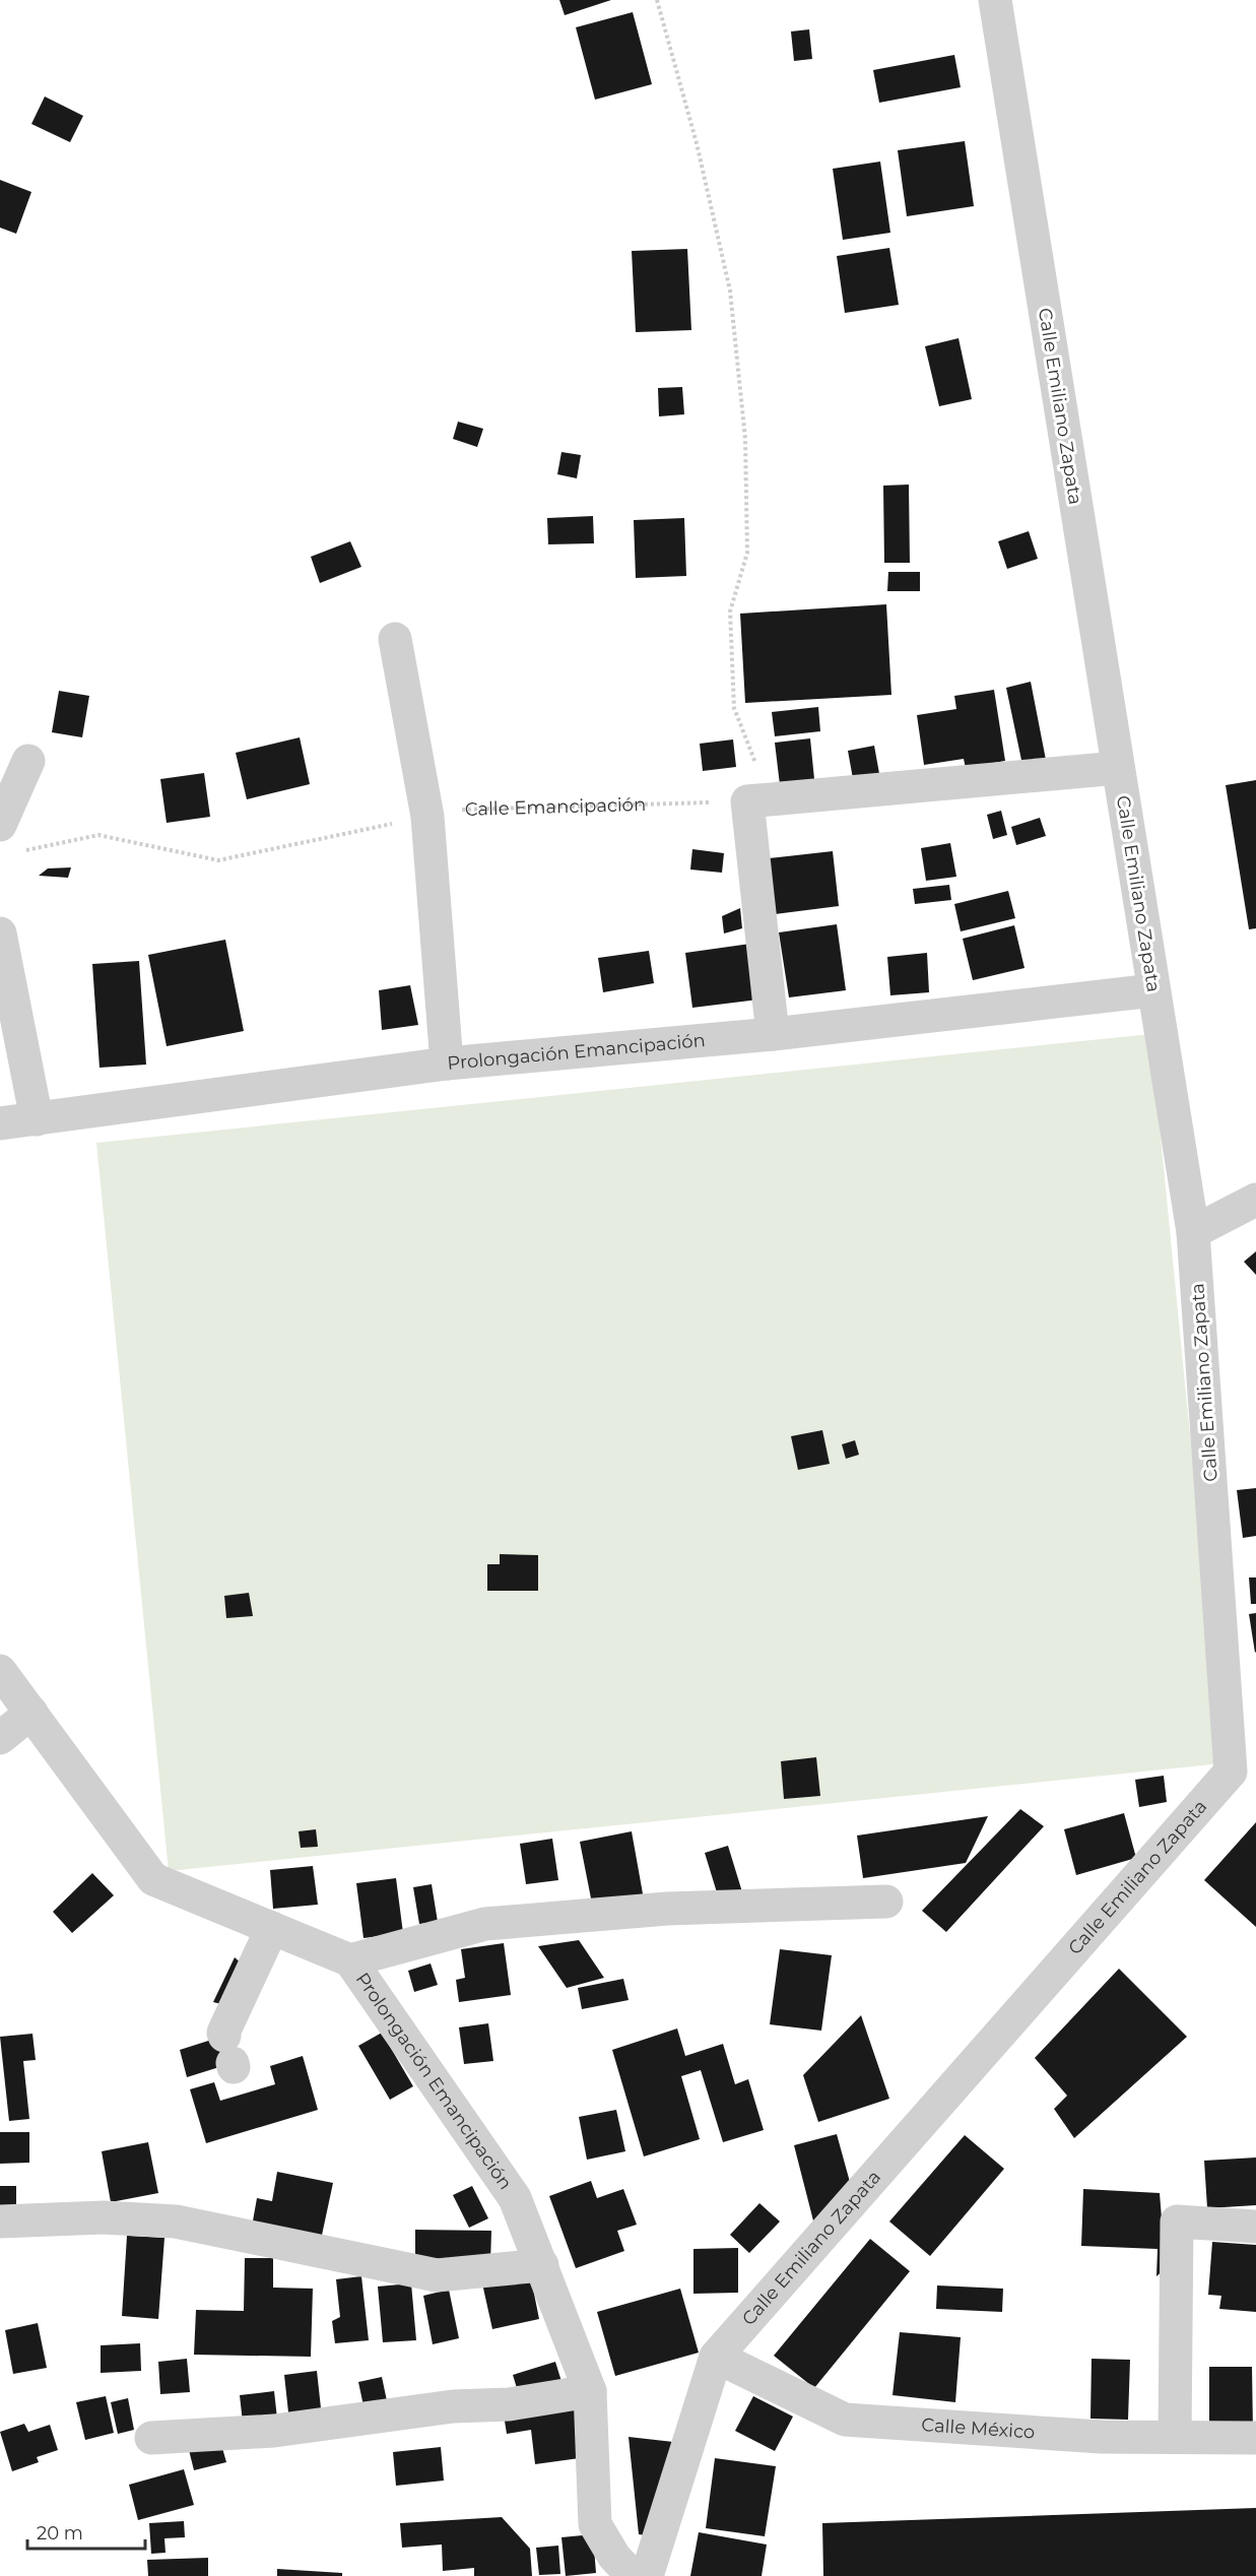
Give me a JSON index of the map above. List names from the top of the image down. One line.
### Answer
{"streets":{"street":["Calle Emiliano Zapata","Prolongación Emancipación","Calle México"],"path":["Calle Emancipación"]},"crossings":[["Calle Emiliano Zapata","Prolongación Emancipación"],["Calle Emiliano Zapata","Calle México"]],"scale_bar":"20 m"}
